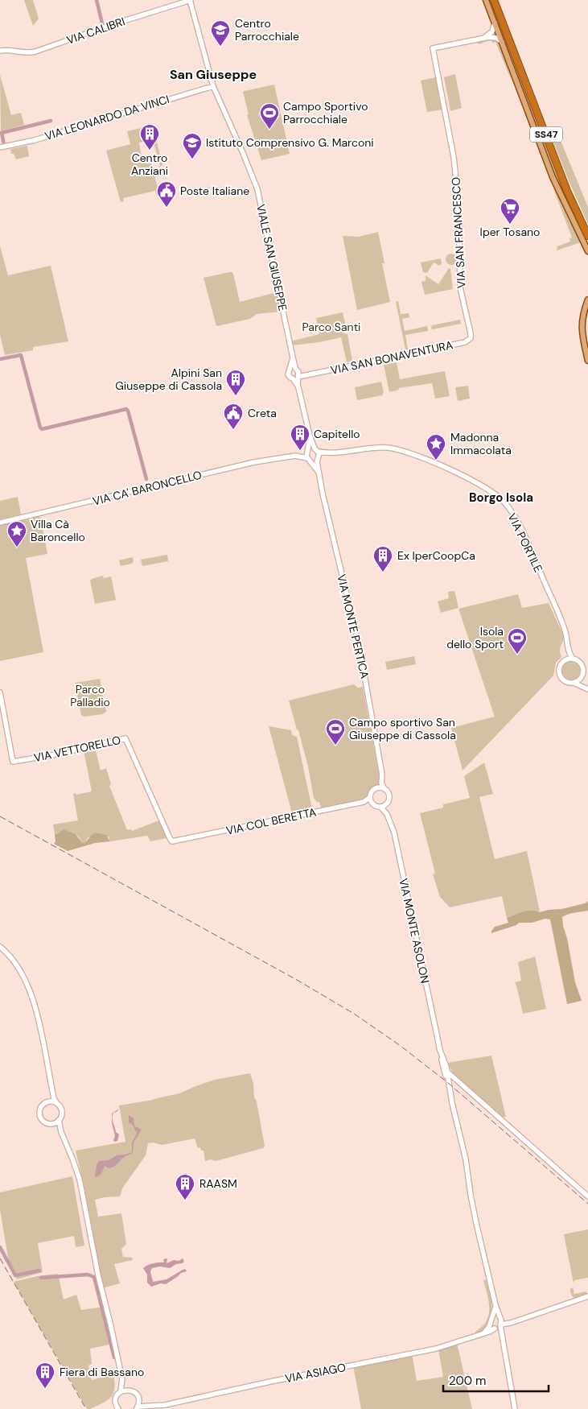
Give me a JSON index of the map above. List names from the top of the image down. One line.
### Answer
{"streets":{"highway":["SS47"],"main road":["VIA CALIBRI","VIA LEONARDO DA VINCI","VIA SAN FRANCESCO","VIALE SAN GIUSEPPE","VIA SAN BONAVENTURA","VIA CA' BARONCELLO","VIA PORTILE","VIA MONTE PERTICA","VIA VETTORELLO","VIA COL BERETTA","VIA MONTE ASOLON","VIA ASIAGO"]},"crossings":[["VIA CALIBRI","VIALE SAN GIUSEPPE"],["VIA LEONARDO DA VINCI","VIALE SAN GIUSEPPE"],["VIA SAN FRANCESCO","VIA SAN BONAVENTURA"],["VIALE SAN GIUSEPPE","VIA SAN BONAVENTURA"],["VIALE SAN GIUSEPPE","VIA CA' BARONCELLO"],["VIALE SAN GIUSEPPE","VIA PORTILE"],["VIALE SAN GIUSEPPE","VIA MONTE PERTICA"],["VIA CA' BARONCELLO","VIA PORTILE"],["VIA CA' BARONCELLO","VIA MONTE PERTICA"],["VIA PORTILE","VIA MONTE PERTICA"],["VIA MONTE PERTICA","VIA COL BERETTA"],["VIA MONTE PERTICA","VIA MONTE ASOLON"],["VIA VETTORELLO","VIA COL BERETTA"],["VIA COL BERETTA","VIA MONTE ASOLON"],["VIA MONTE ASOLON","VIA ASIAGO"]],"districts":["San Giuseppe","Borgo Isola"],"parks":["Parco Santi","Parco Palladio"],"places":{"school or university":["Centro Parrocchiale","Istituto Comprensivo G. Marconi"],"sports":["Campo Sportivo Parrocchiale","Isola dello Sport","Campo sportivo San Giuseppe di Cassola"],"building":["Centro Anziani","Alpini San Giuseppe di Cassola","Capitello","Ex IperCoopCa","RAASM","Fiera di Bassano"],"public building":["Poste Italiane","Creta"],"supermarket":["Iper Tosano"],"place":["Madonna Immacolata","Villa Cà Baroncello"]},"scale_bar":"200 m"}
